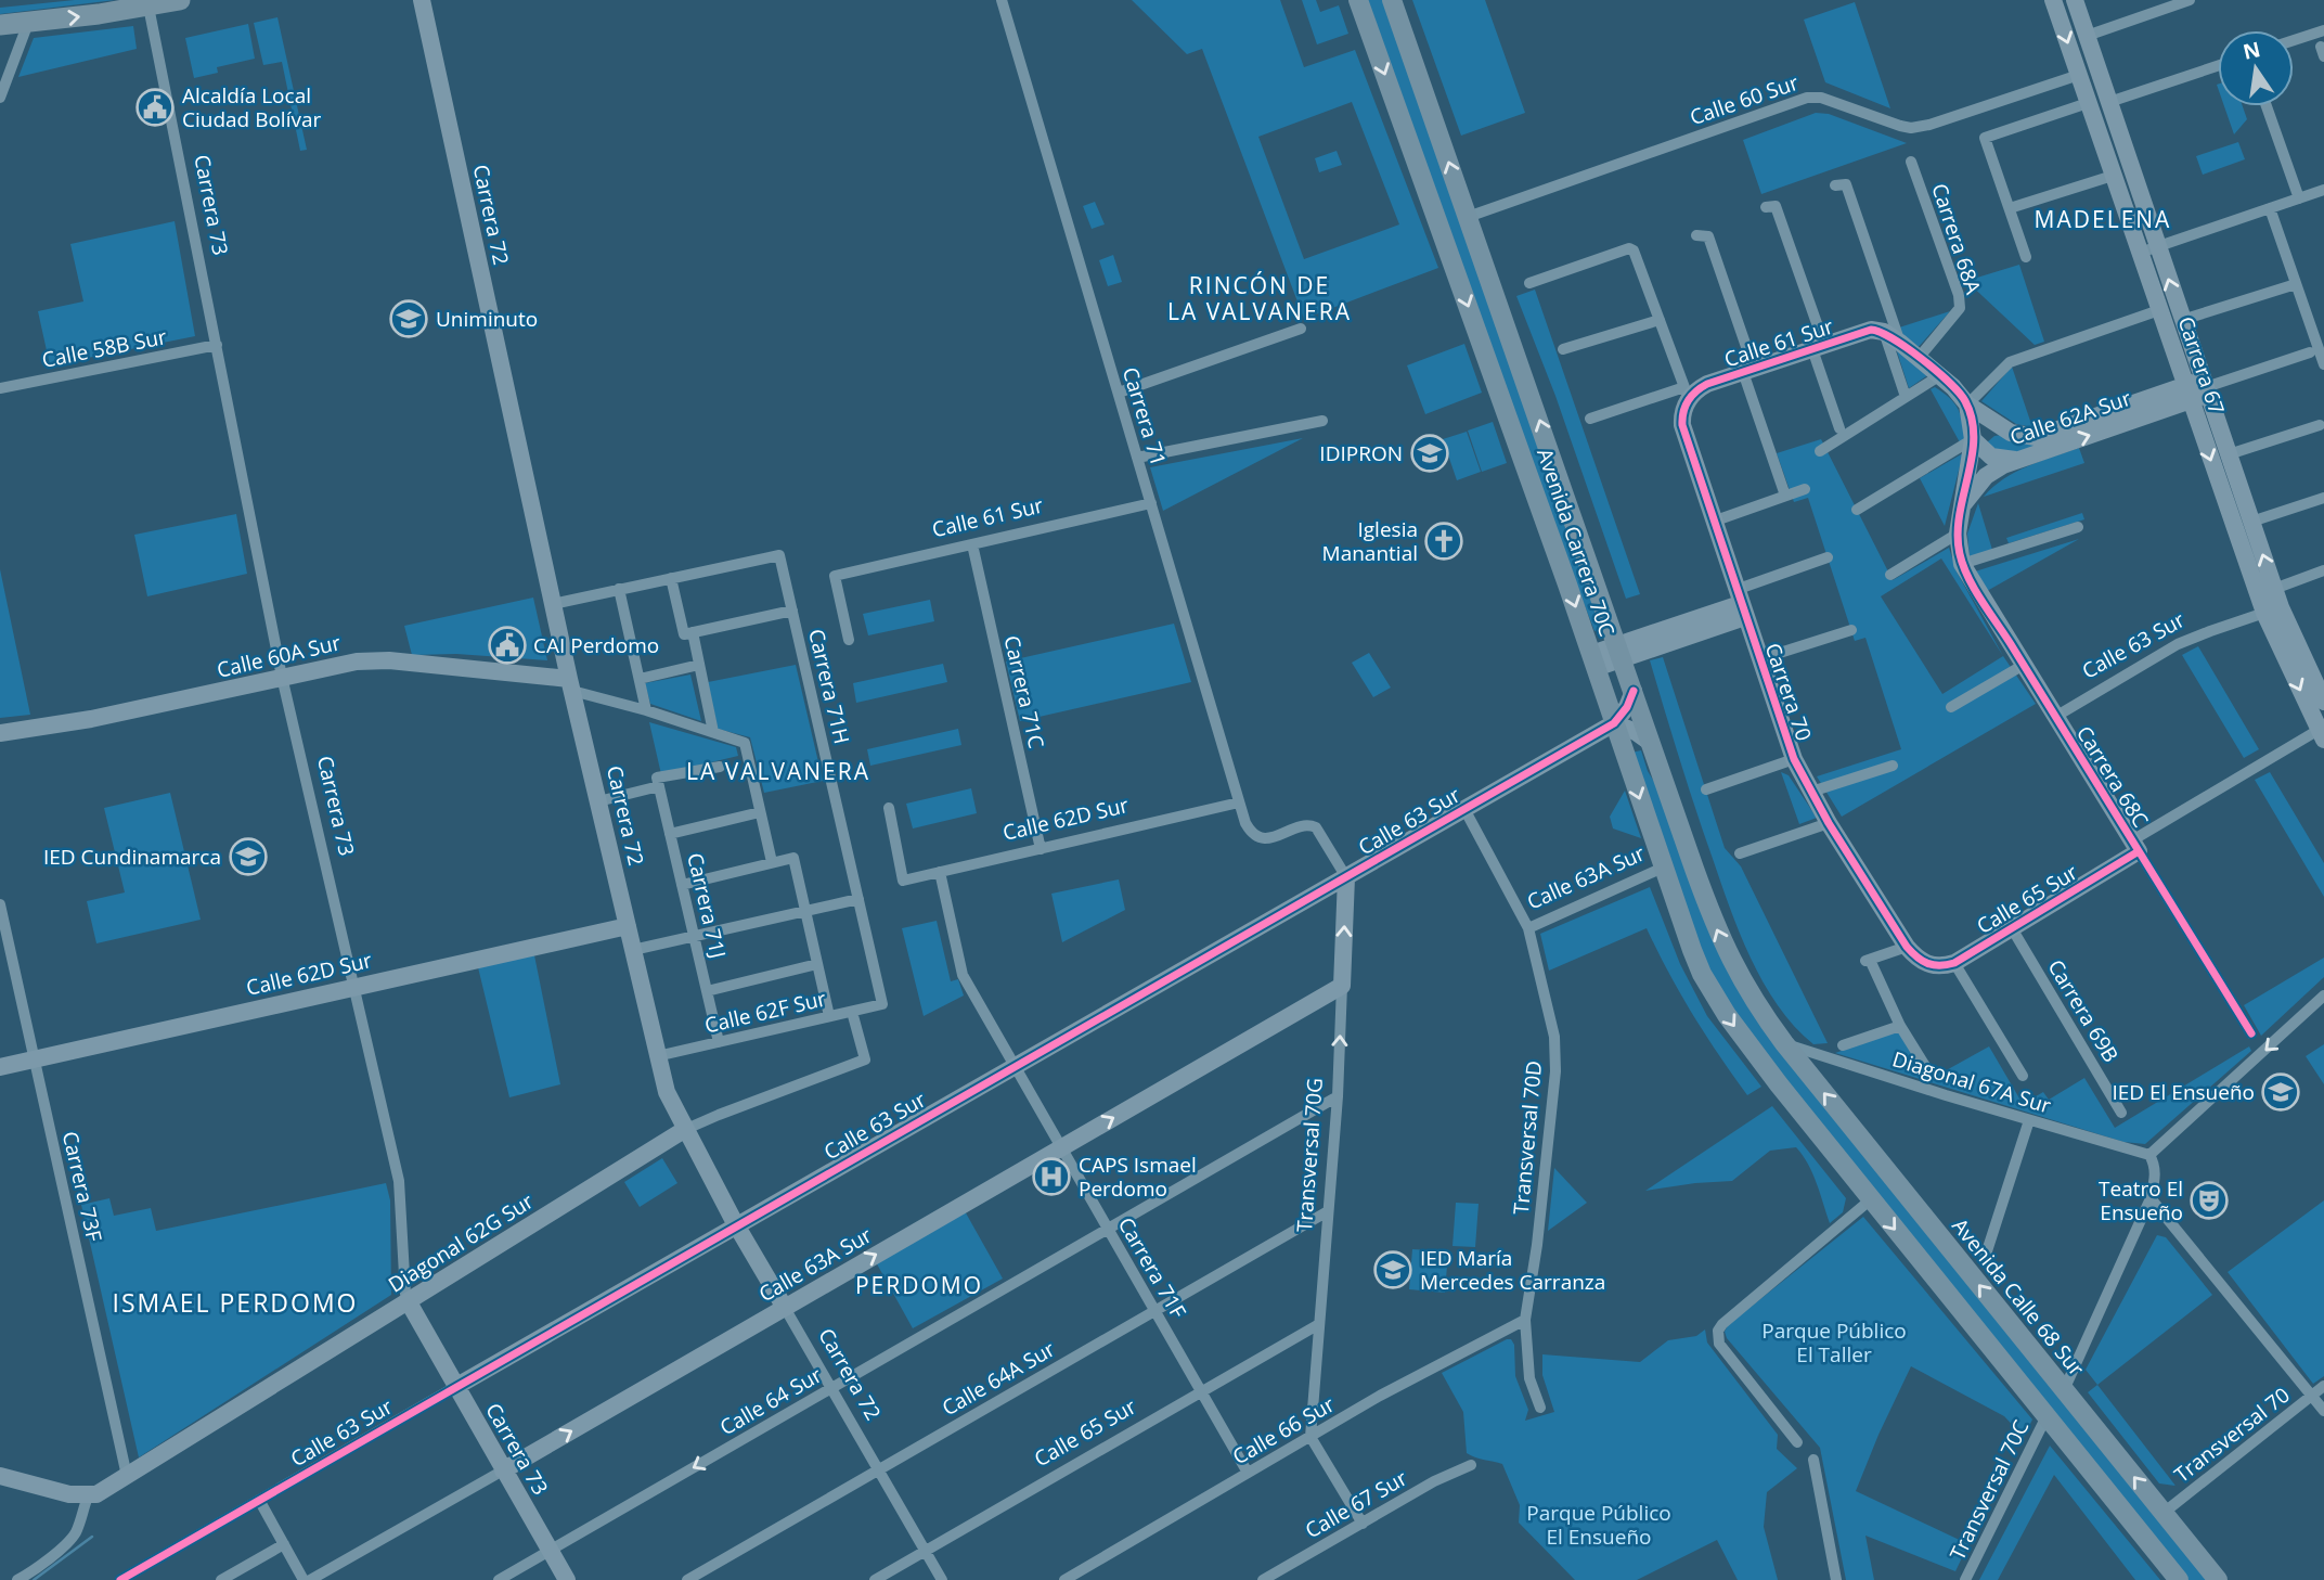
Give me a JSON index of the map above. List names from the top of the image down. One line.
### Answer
{"streets":{"main road":["Avenida Carrera 70C","Avenida Calle 68 Sur"],"street":["Calle 60 Sur","Carrera 73","Carrera 72","Carrera 68A","Calle 61 Sur","Calle 58B Sur","Carrera 67","Carrera 71","Calle 62A Sur","Calle 63 Sur","Calle 60A Sur","Carrera 71H","Carrera 71C","Carrera 70","Carrera 68C","Calle 62D Sur","Calle 63A Sur","Calle 65 Sur","Carrera 71J","Carrera 69B","Calle 62F Sur","Diagonal 67A Sur","Transversal 70D","Transversal 70G","Carrera 73F","Diagonal 62G Sur","Carrera 71F","Calle 64A Sur","Calle 64 Sur","Calle 66 Sur","Transversal 70","Transversal 70C","Calle 67 Sur"]},"crossings":[["Calle 60 Sur","Carrera 67"],["Calle 60 Sur","Avenida Carrera 70C"],["Carrera 73","Calle 58B Sur"],["Carrera 73","Calle 63 Sur"],["Carrera 73","Calle 60A Sur"],["Carrera 73","Calle 62D Sur"],["Carrera 73","Calle 63A Sur"],["Carrera 73","Diagonal 62G Sur"],["Carrera 73","Calle 64 Sur"],["Carrera 72","Calle 63 Sur"],["Carrera 72","Calle 60A Sur"],["Carrera 72","Calle 62D Sur"],["Carrera 72","Calle 63A Sur"],["Carrera 72","Calle 65 Sur"],["Carrera 72","Calle 62F Sur"],["Carrera 72","Diagonal 62G Sur"],["Carrera 72","Calle 64A Sur"],["Carrera 72","Calle 64 Sur"],["Carrera 68A","Calle 62A Sur"],["Calle 61 Sur","Carrera 71"],["Calle 61 Sur","Calle 62A Sur"],["Calle 61 Sur","Carrera 71C"],["Calle 61 Sur","Carrera 70"],["Carrera 67","Calle 62A Sur"],["Carrera 67","Calle 63 Sur"],["Carrera 67","Calle 65 Sur"],["Carrera 71","Calle 63 Sur"],["Carrera 71","Calle 62D Sur"],["Carrera 71","Transversal 70G"],["Avenida Carrera 70C","Calle 63 Sur"],["Avenida Carrera 70C","Calle 63A Sur"],["Avenida Carrera 70C","Diagonal 67A Sur"],["Avenida Carrera 70C","Avenida Calle 68 Sur"],["Calle 63 Sur","Carrera 68C"],["Calle 63 Sur","Transversal 70D"],["Calle 63 Sur","Transversal 70G"],["Calle 63 Sur","Carrera 71F"],["Carrera 71H","Calle 62F Sur"],["Carrera 71C","Calle 62D Sur"],["Carrera 70","Calle 65 Sur"],["Carrera 68C","Calle 65 Sur"],["Calle 62D Sur","Carrera 73F"],["Calle 62D Sur","Carrera 71F"],["Calle 63A Sur","Transversal 70D"],["Calle 63A Sur","Transversal 70G"],["Calle 63A Sur","Carrera 71F"],["Calle 65 Sur","Carrera 69B"],["Calle 65 Sur","Transversal 70G"],["Calle 65 Sur","Carrera 71F"],["Carrera 71J","Calle 62F Sur"],["Calle 62F Sur","Diagonal 62G Sur"],["Diagonal 67A Sur","Avenida Calle 68 Sur"],["Transversal 70D","Calle 66 Sur"],["Transversal 70G","Calle 64A Sur"],["Transversal 70G","Calle 64 Sur"],["Transversal 70G","Calle 66 Sur"],["Carrera 73F","Diagonal 62G Sur"],["Carrera 71F","Calle 64A Sur"],["Carrera 71F","Calle 64 Sur"],["Carrera 71F","Calle 66 Sur"],["Avenida Calle 68 Sur","Transversal 70"]],"one_way":["Calle 63A Sur","Transversal 70G"],"districts":["MADELENA","RINCÓN DE LA VALVANERA","LA VALVANERA","PERDOMO","ISMAEL PERDOMO"],"parks":["Parque Público El Taller","Parque Público El Ensueño"],"places":{"public building":["Alcaldía Local Ciudad Bolívar","CAI Perdomo"],"school or university":["Uniminuto","IDIPRON","IED Cundinamarca","IED El Ensueño","IED María Mercedes Carranza"],"church":["Iglesia Manantial"],"hospital":["CAPS Ismael Perdomo"],"theatre":["Teatro El Ensueño"]},"north":"top"}
